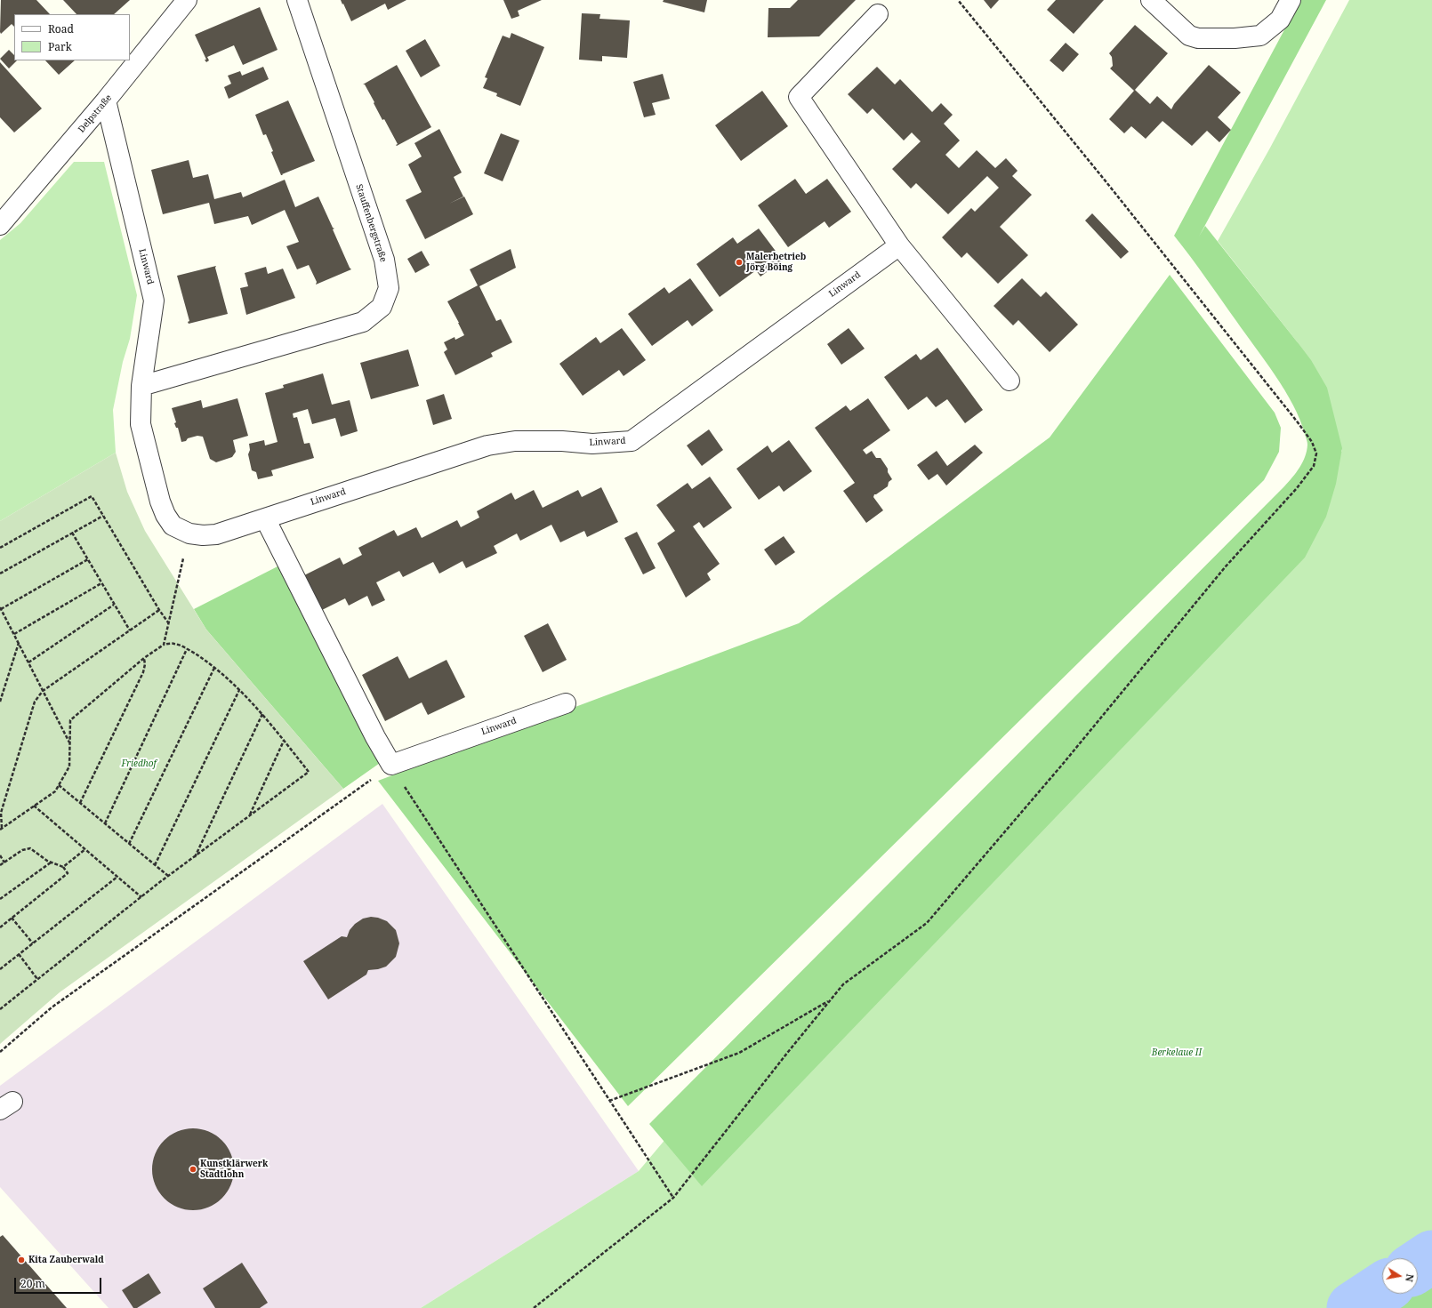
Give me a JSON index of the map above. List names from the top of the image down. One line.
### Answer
{"streets":{"street":["Delpstraße","Stauffenbergstraße","Linward"]},"crossings":[["Delpstraße","Linward"],["Stauffenbergstraße","Linward"]],"parks":["Friedhof","Berkelaue II"],"places":["Malerbetrieb Jörg Böing","Kunstklärwerk Stadtlohn","Kita Zauberwald"],"legend":["Road","Park"],"scale_bar":"20 m","north":"right"}
